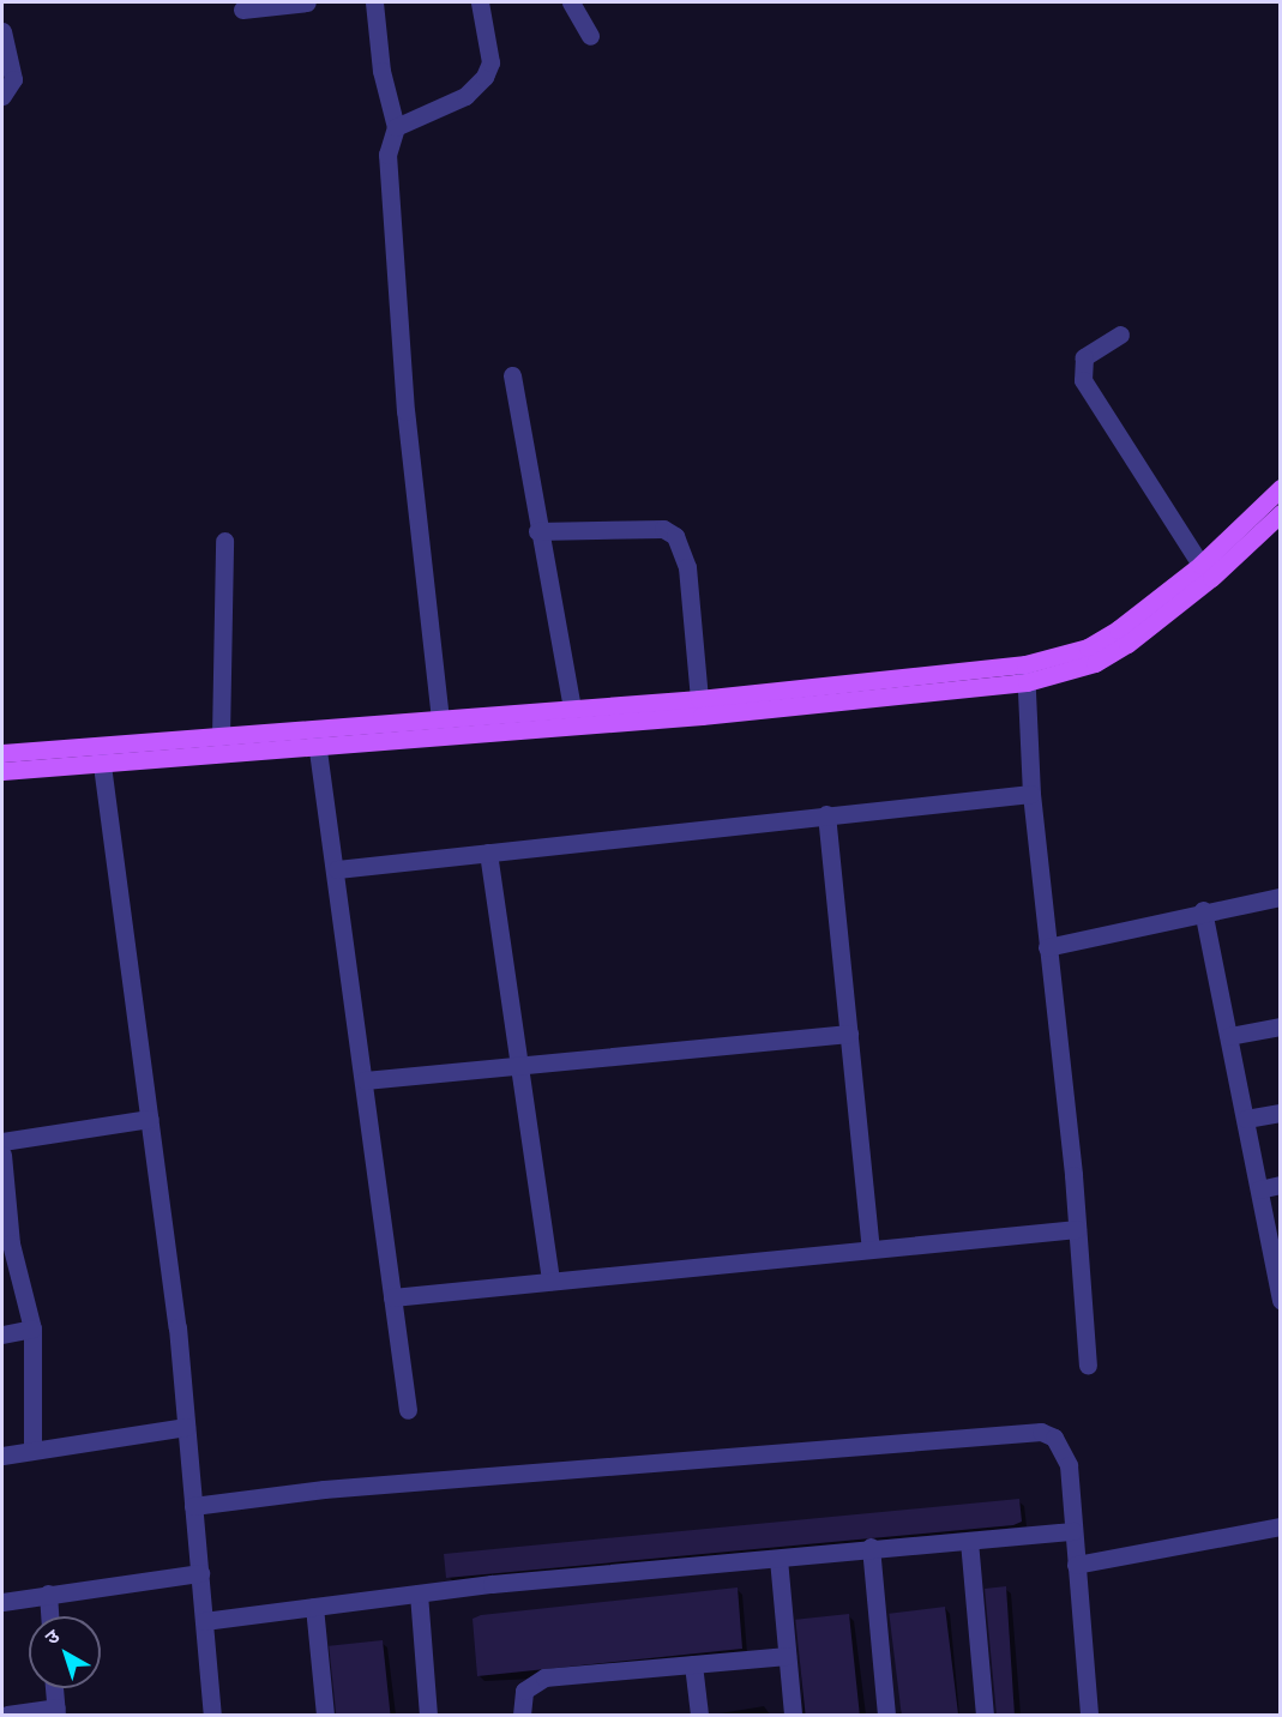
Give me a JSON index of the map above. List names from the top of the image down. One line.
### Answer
{"north":"top left"}
